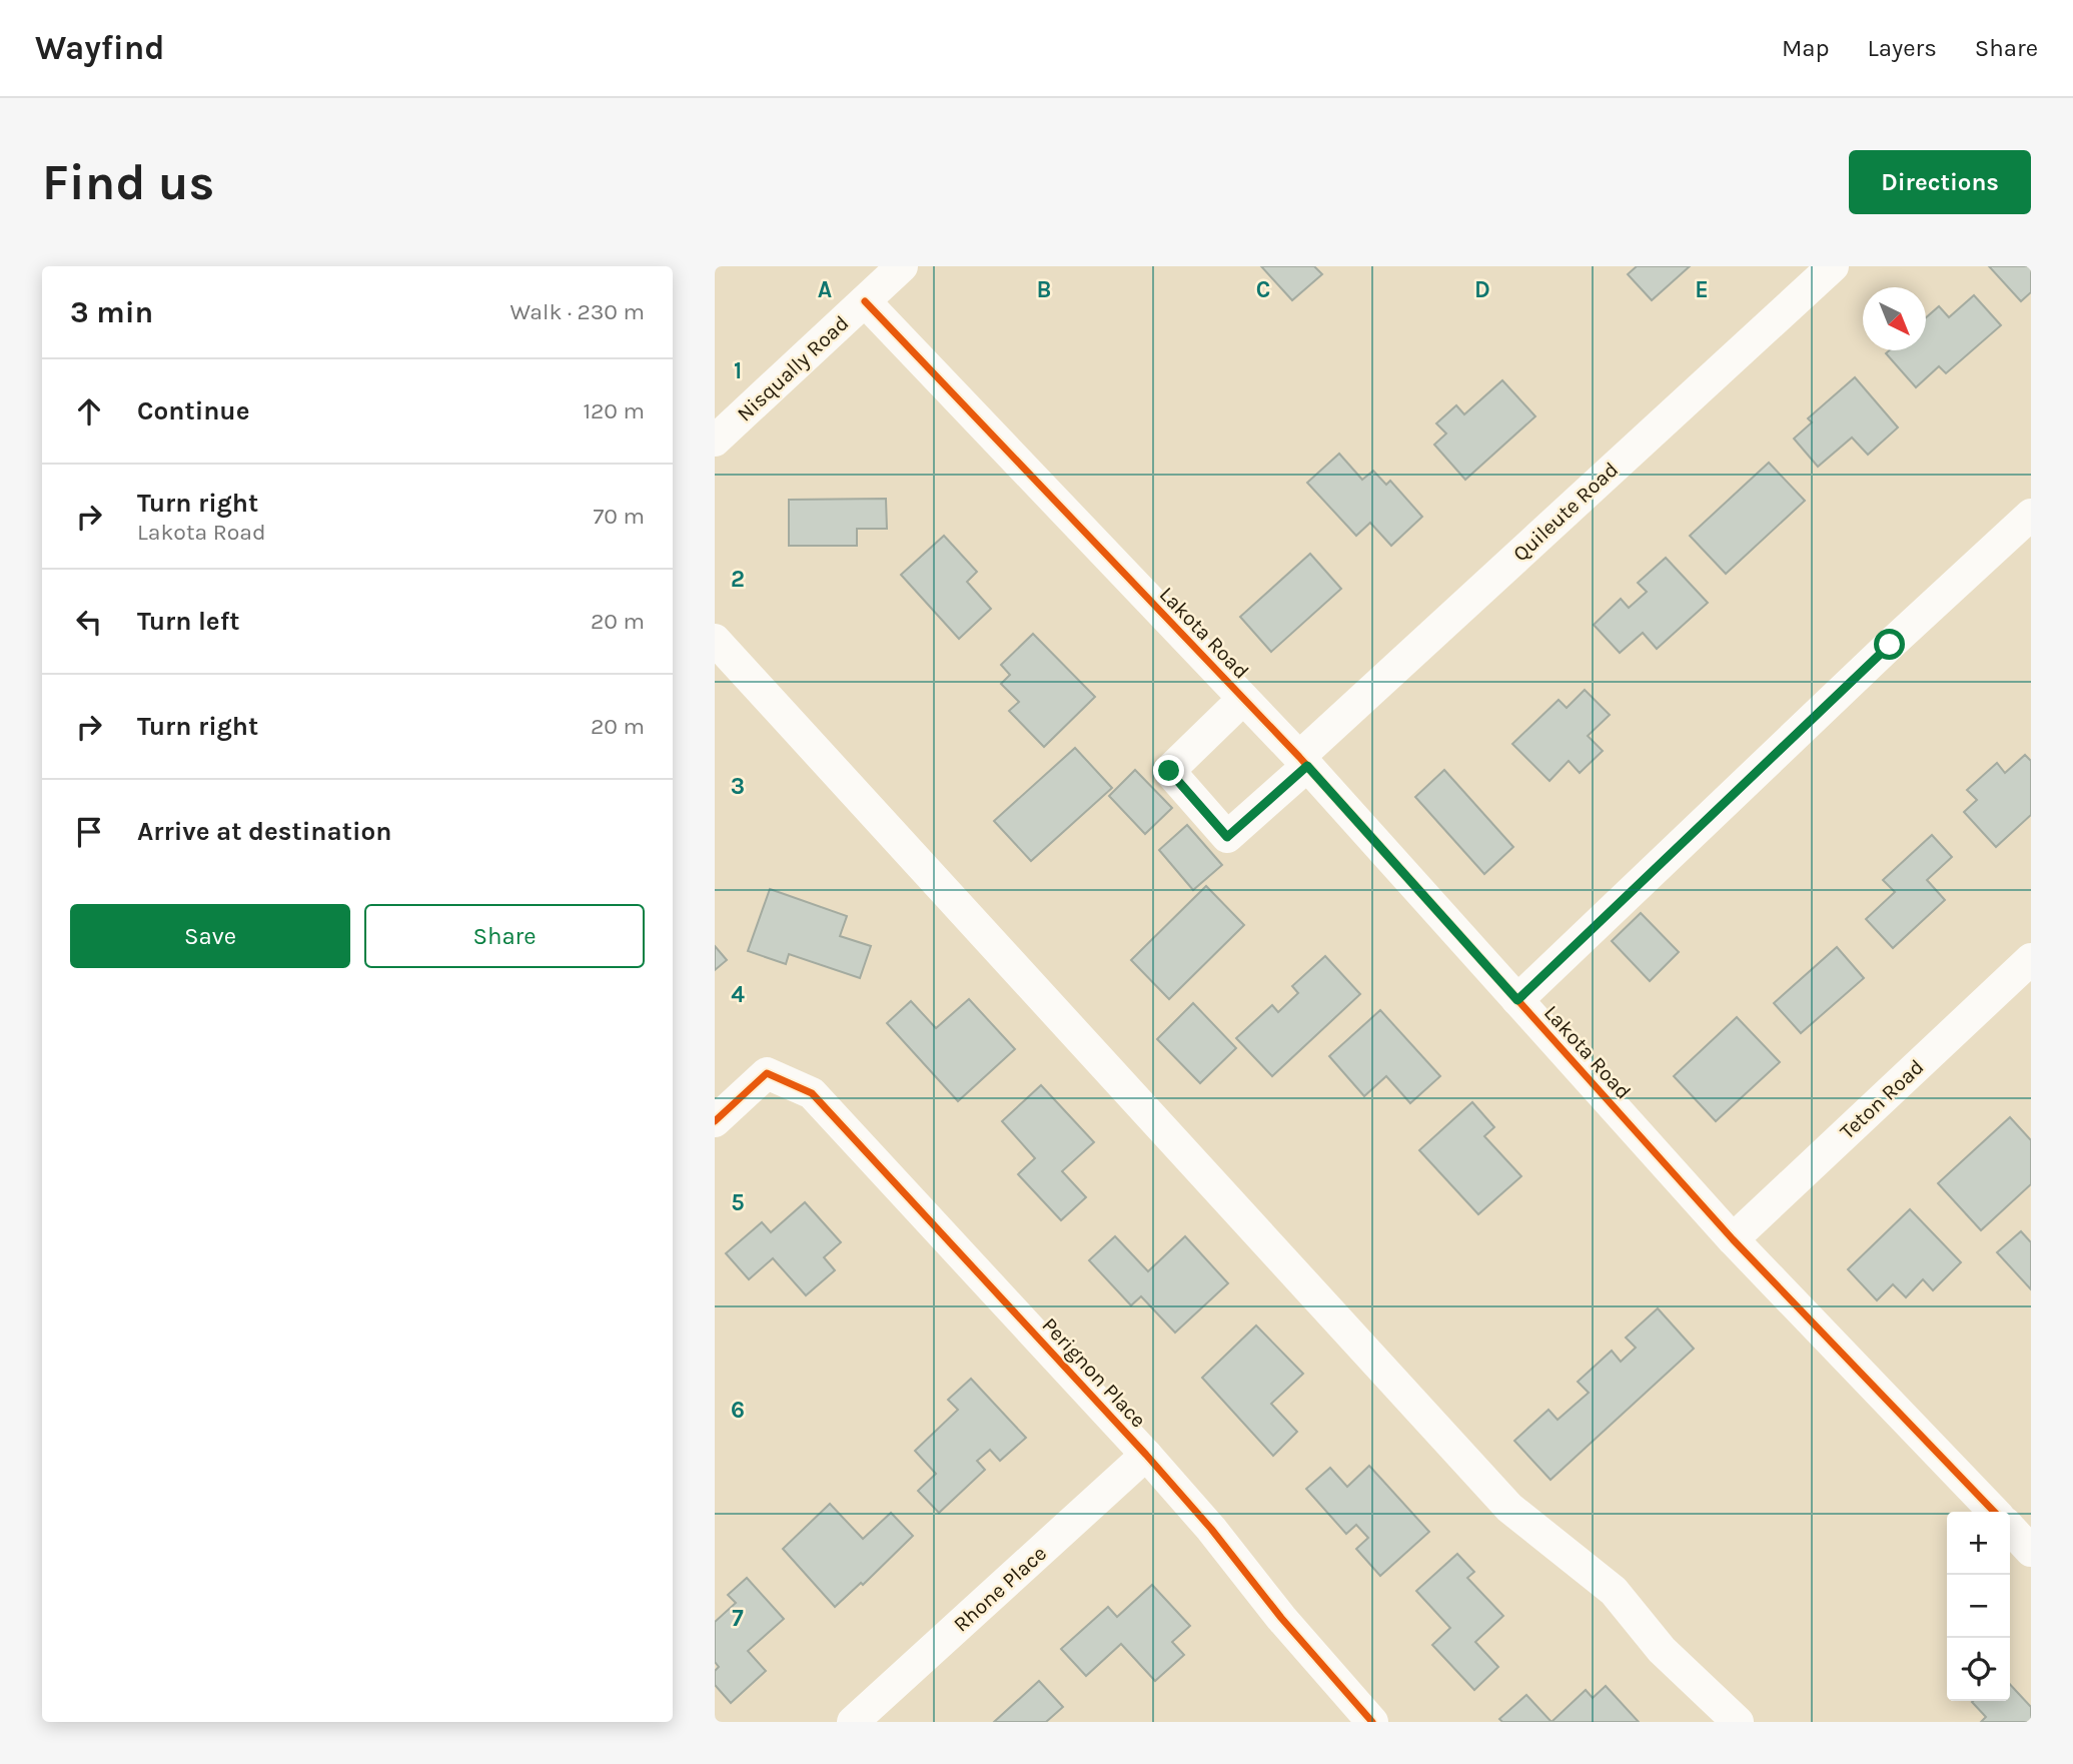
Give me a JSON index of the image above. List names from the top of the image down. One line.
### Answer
{"streets":{"street":["Nisqually Road","Quileute Road","Lakota Road","Teton Road","Perignon Place","Rhone Place"]},"crossings":[["Nisqually Road","Lakota Road"],["Quileute Road","Lakota Road"],["Lakota Road","Teton Road"],["Perignon Place","Rhone Place"]],"north":"bottom right","page":{"header":"Wayfind","nav":["Map","Layers","Share"],"buttons":["Directions",["Save","Share"]],"title":"Find us","heading":["3 min","Walk · 230 m"],"list":[["Continue","120 m"],["Turn right","Lakota Road","70 m"],["Turn left","20 m"],["Turn right","20 m"],"Arrive at destination"],"map_buttons":["+","−"]},"grid":{"columns":["A","B","C","D","E"],"rows":["1","2","3","4","5","6","7"]}}
